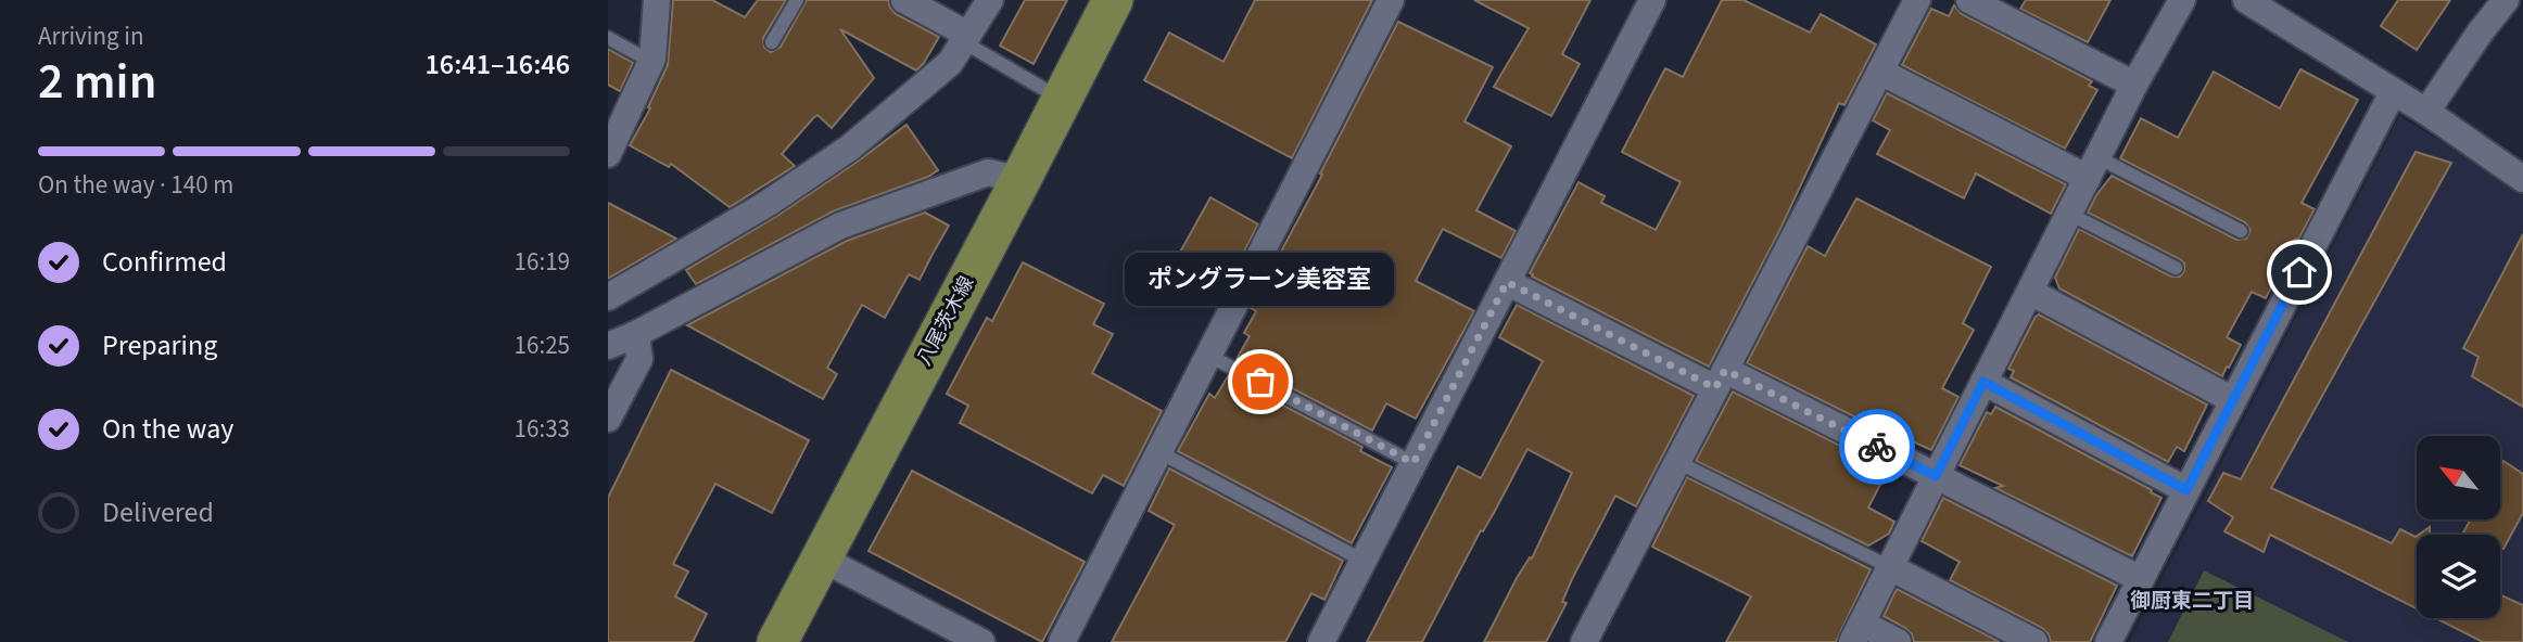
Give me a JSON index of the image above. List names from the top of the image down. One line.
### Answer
{"streets":{"main road":["八尾茨木線"]},"districts":["御厨東二丁目"],"places":["ポングラーン美容室"],"north":"top left","page":{"heading":["2 min","Arriving in","16:41–16:46"],"bar":"On the way · 140 m","list":[["Confirmed","16:19"],["Preparing","16:25"],["On the way","16:33"],"Delivered"],"bubble":"ポングラーン美容室"}}
